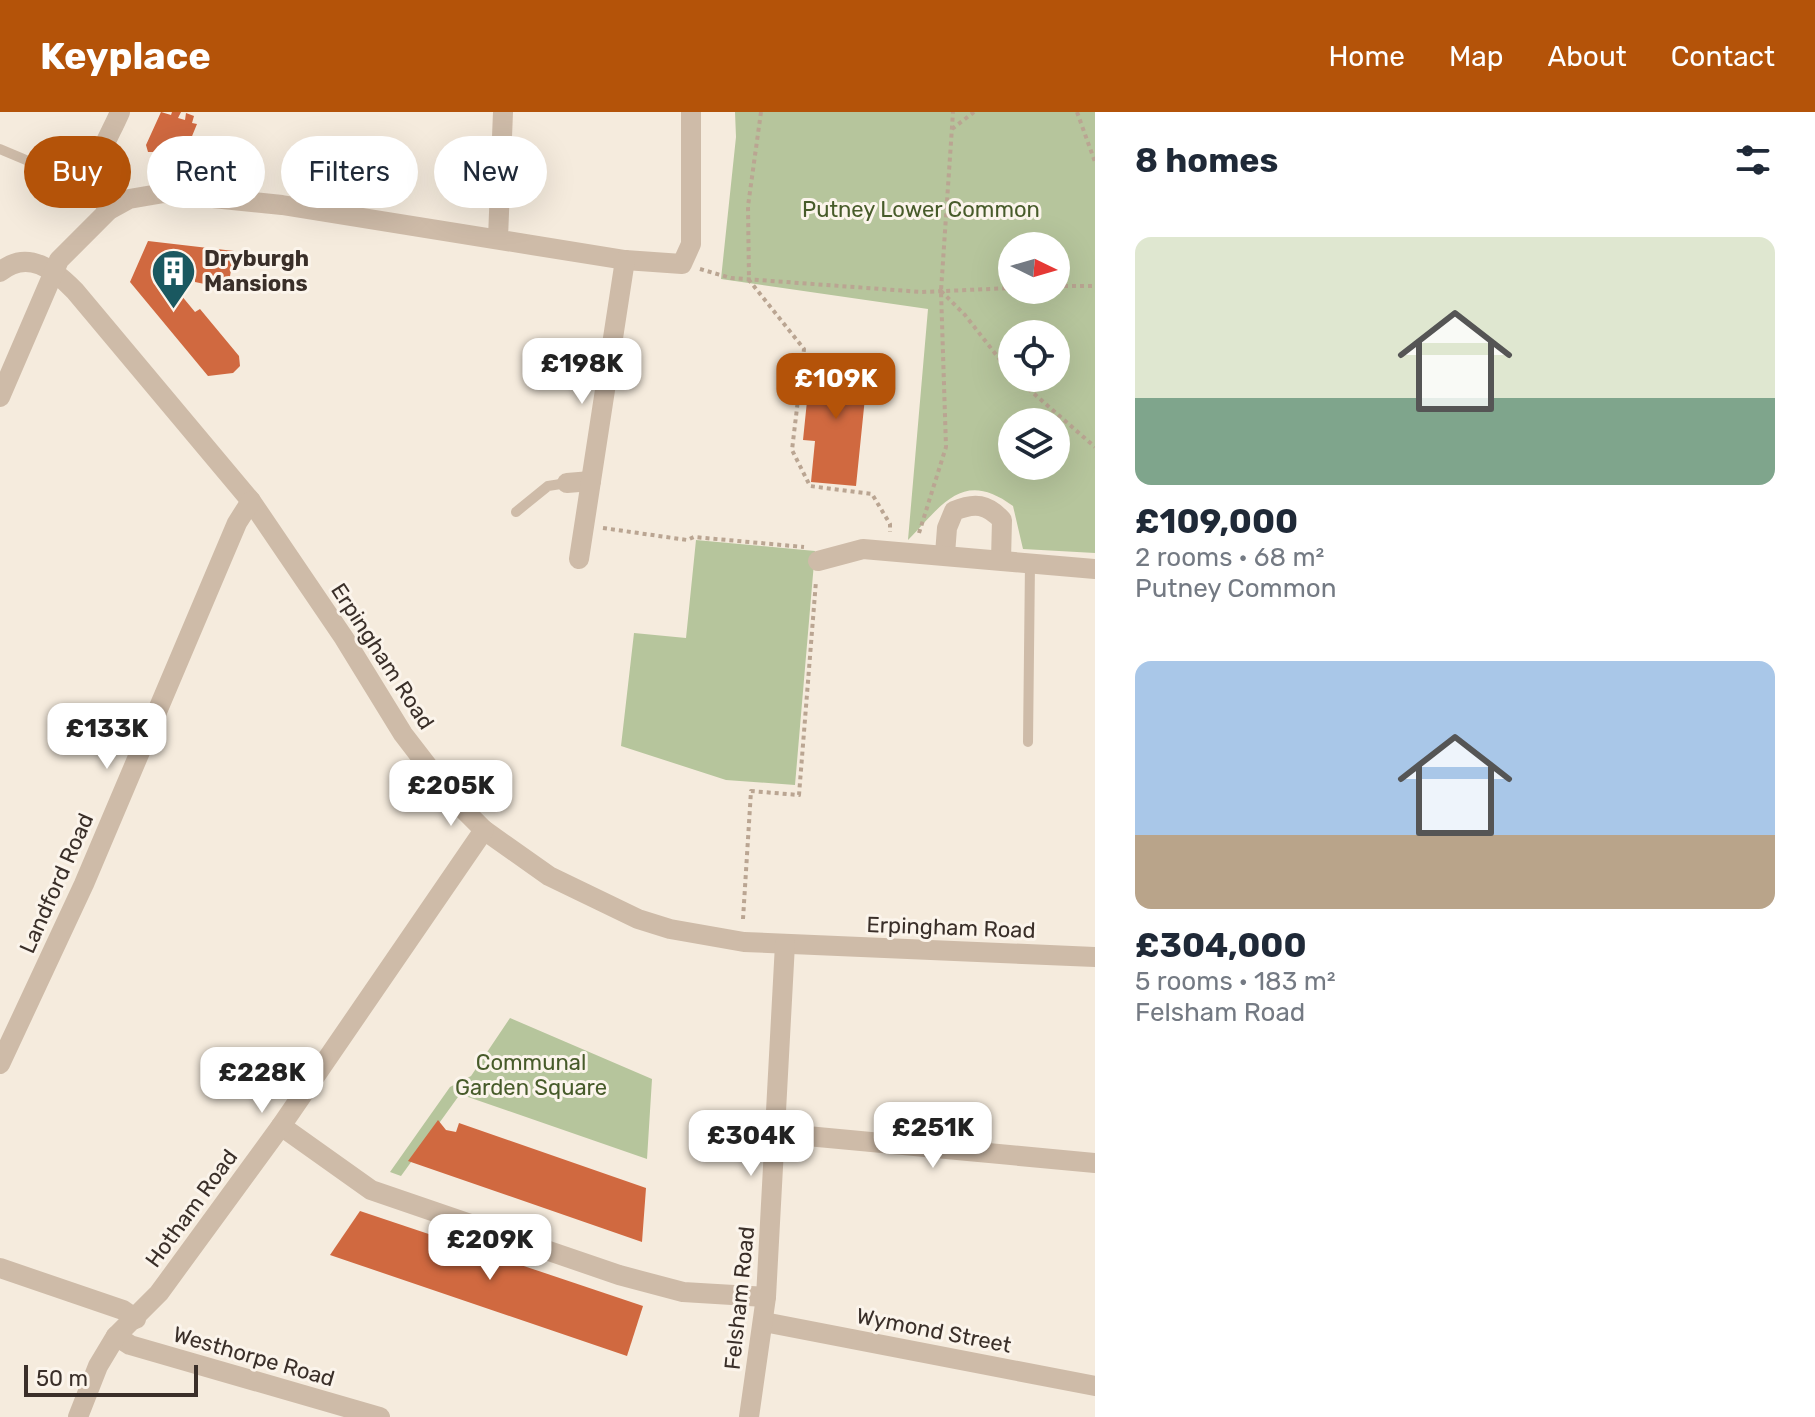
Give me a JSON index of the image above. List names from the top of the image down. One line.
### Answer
{"streets":{"street":["Erpingham Road","Landford Road","Hotham Road","Felsham Road","Wymond Street","Westhorpe Road"]},"crossings":[["Erpingham Road","Landford Road"],["Erpingham Road","Hotham Road"],["Erpingham Road","Felsham Road"],["Hotham Road","Westhorpe Road"],["Felsham Road","Wymond Street"]],"parks":["Putney Lower Common","Communal Garden Square"],"places":{"building":["Dryburgh Mansions"]},"scale_bar":"50 m","north":"right","page":{"header":"Keyplace","nav":["Home","Map","About","Contact"],"heading":"8 homes","chip":["Buy","Rent","Filters","New"],"list":[{"name":"£109,000","note":"2 rooms · 68 m² · Putney Common"},{"name":"£304,000","note":"5 rooms · 183 m² · Felsham Road"}],"price":["£198K","£109K","£133K","£205K","£228K","£251K","£304K","£209K"],"scale":"50 m"}}
